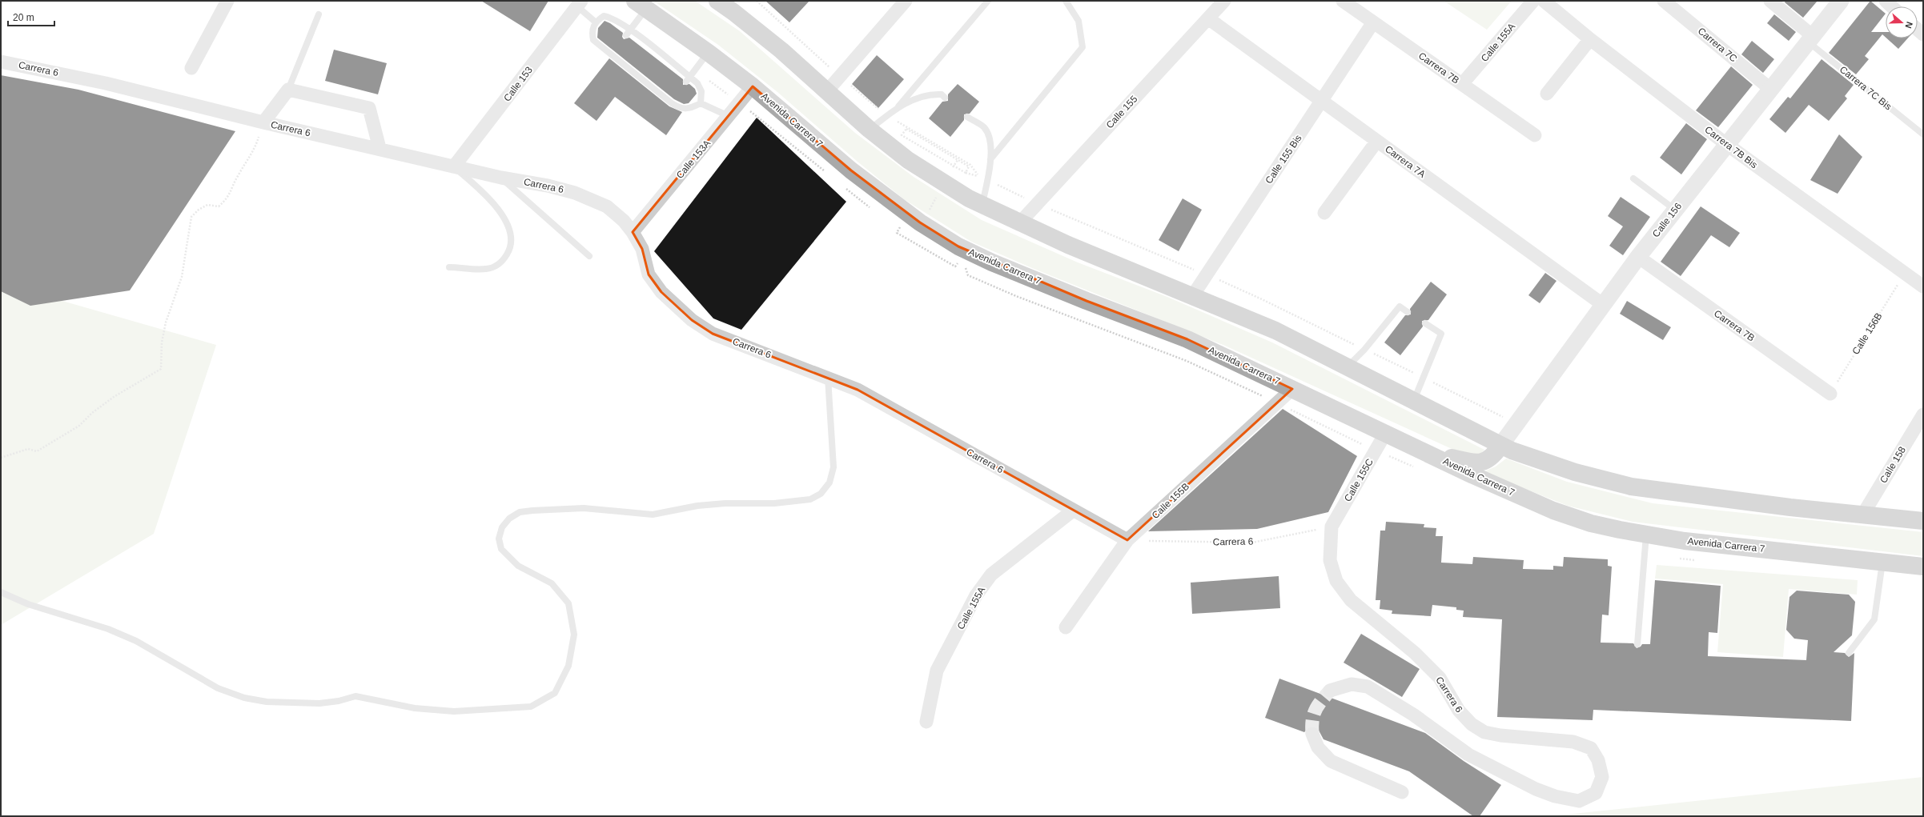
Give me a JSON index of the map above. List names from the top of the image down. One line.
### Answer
{"streets":{"main road":["Avenida Carrera 7"],"street":["Calle 155A","Carrera 7C","Carrera 7B","Carrera 6","Calle 153","Carrera 7C Bis","Calle 155","Carrera 7B Bis","Calle 153A","Calle 155 Bis","Carrera 7A","Calle 156","Calle 158","Calle 155C","Calle 155B"],"path":["Calle 156B"]},"crossings":[["Calle 155A","Carrera 7B"],["Calle 155A","Carrera 6"],["Carrera 7C","Calle 156"],["Carrera 7B","Calle 155 Bis"],["Carrera 7B","Calle 156"],["Carrera 7B","Calle 156B"],["Carrera 6","Calle 153"],["Carrera 6","Calle 153A"],["Carrera 6","Calle 155C"],["Carrera 6","Calle 155B"],["Carrera 7C Bis","Calle 156"],["Calle 155","Carrera 7A"],["Avenida Carrera 7","Calle 153A"],["Avenida Carrera 7","Calle 155C"],["Avenida Carrera 7","Calle 155B"],["Carrera 7B Bis","Calle 156"],["Carrera 7B Bis","Calle 156B"],["Calle 155 Bis","Carrera 7A"],["Carrera 7A","Calle 156"]],"scale_bar":"20 m","north":"right"}
